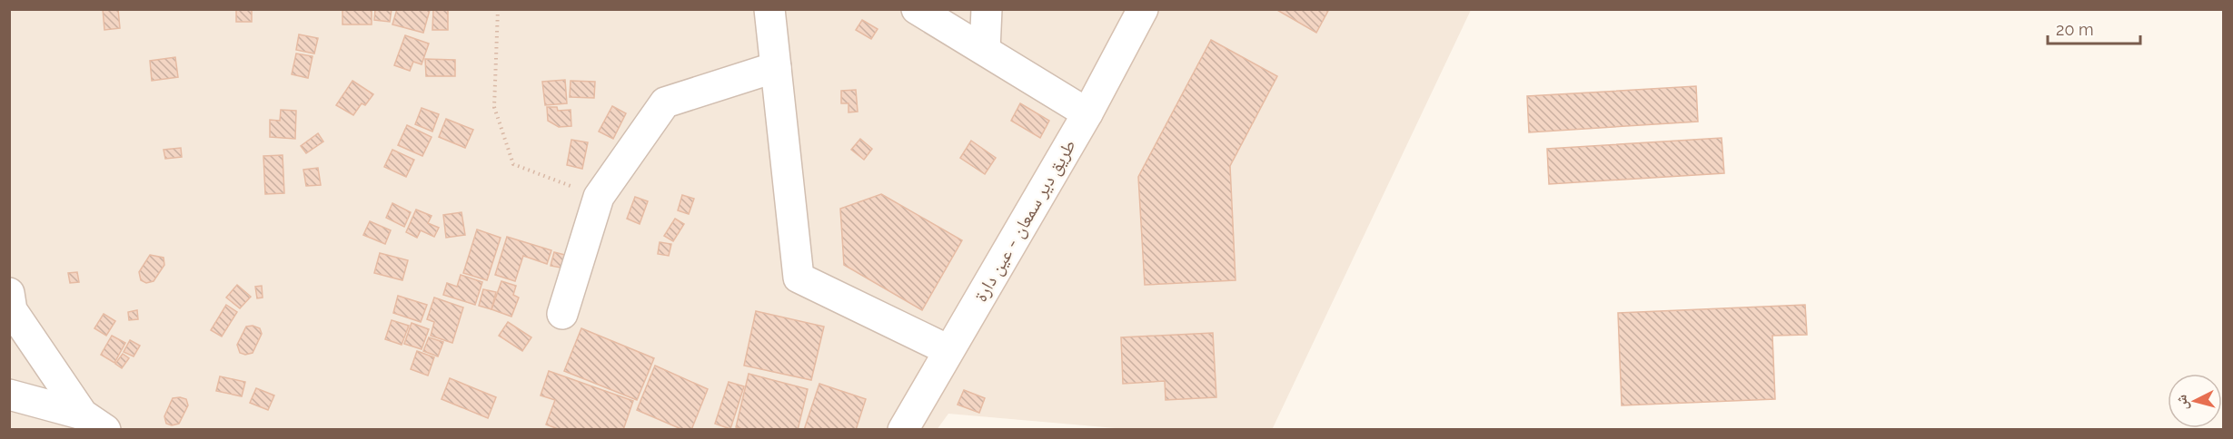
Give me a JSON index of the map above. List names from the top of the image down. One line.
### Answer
{"streets":{"street":["طريق دير سمعان - عين دارة"]},"scale_bar":"20 m","north":"left"}
